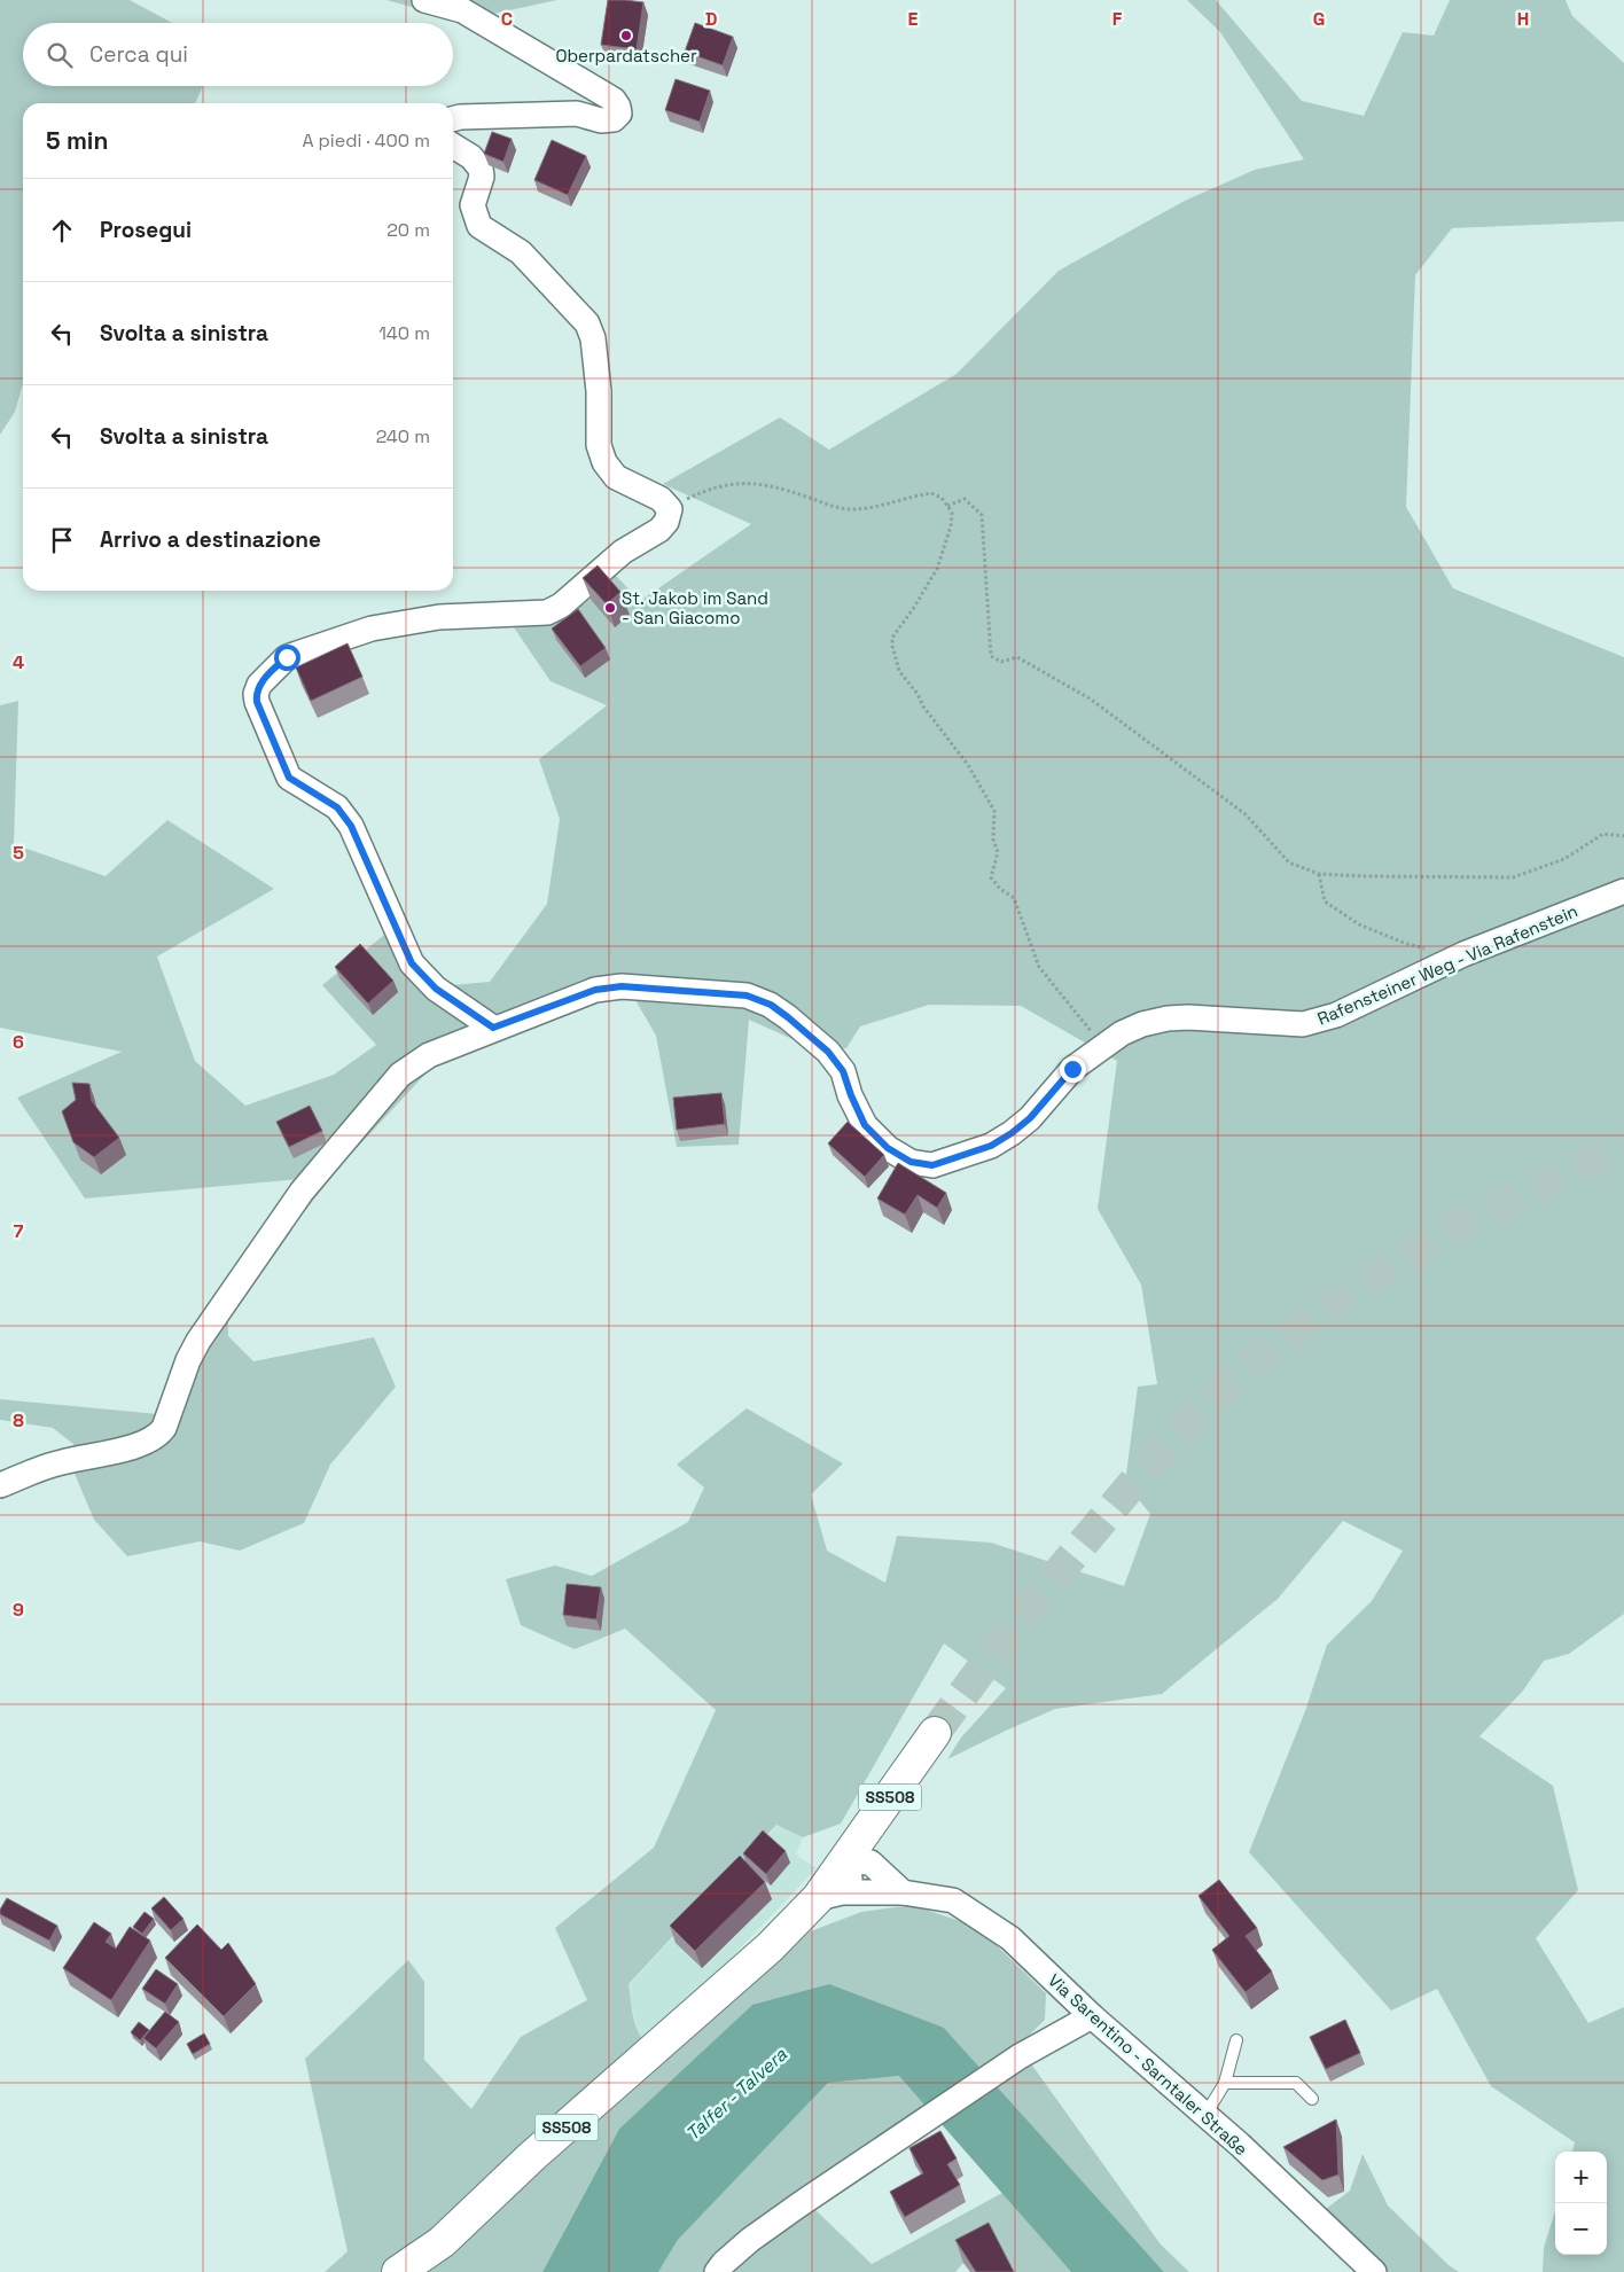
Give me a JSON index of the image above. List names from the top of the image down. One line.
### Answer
{"streets":{"main road":["SS508"],"street":["Rafensteiner Weg - Via Rafenstein","Via Sarentino - Sarntaler Straße"]},"crossings":[["SS508","Via Sarentino - Sarntaler Straße"]],"water":["Talfer - Talvera"],"places":["Oberpardatscher","St. Jakob im Sand - San Giacomo"],"page":{"search":"Cerca qui","heading":["5 min","A piedi · 400 m"],"list":[["Prosegui","20 m"],["Svolta a sinistra","140 m"],["Svolta a sinistra","240 m"],"Arrivo a destinazione"],"map_buttons":["+","−"]},"grid":{"columns":["C","D","E","F","G","H"],"rows":["4","5","6","7","8","9"]}}
